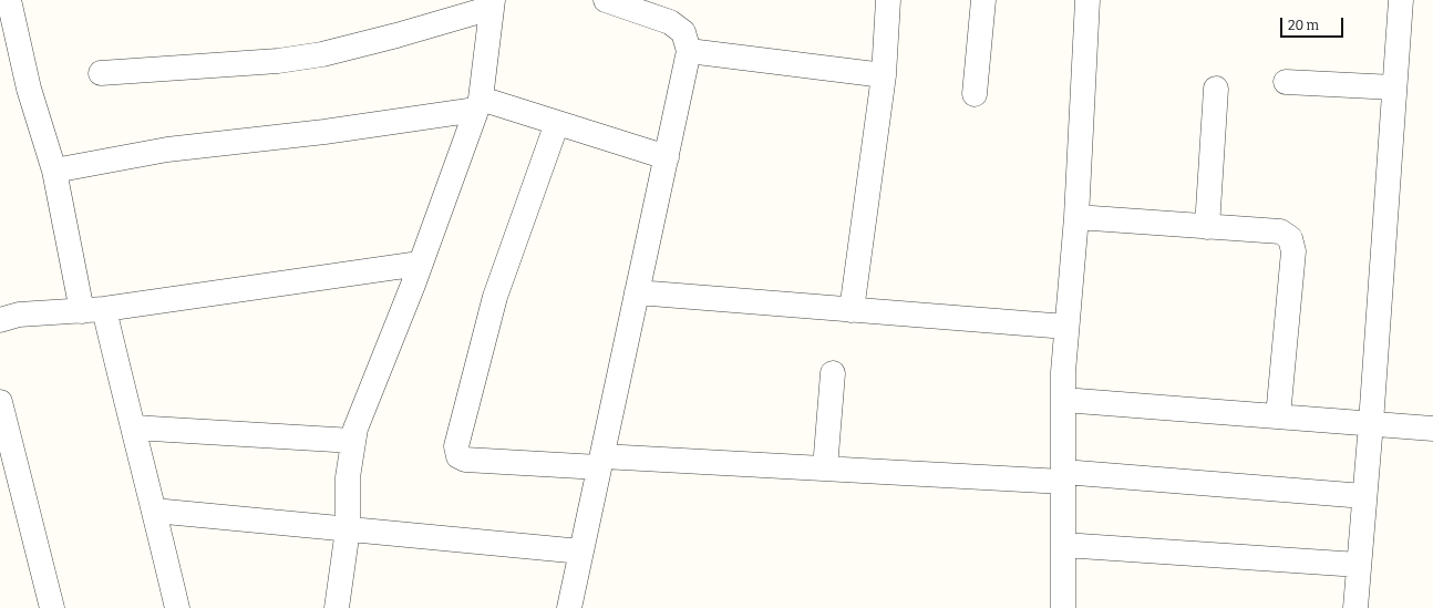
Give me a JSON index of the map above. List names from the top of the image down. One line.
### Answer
{"scale_bar":"20 m"}
